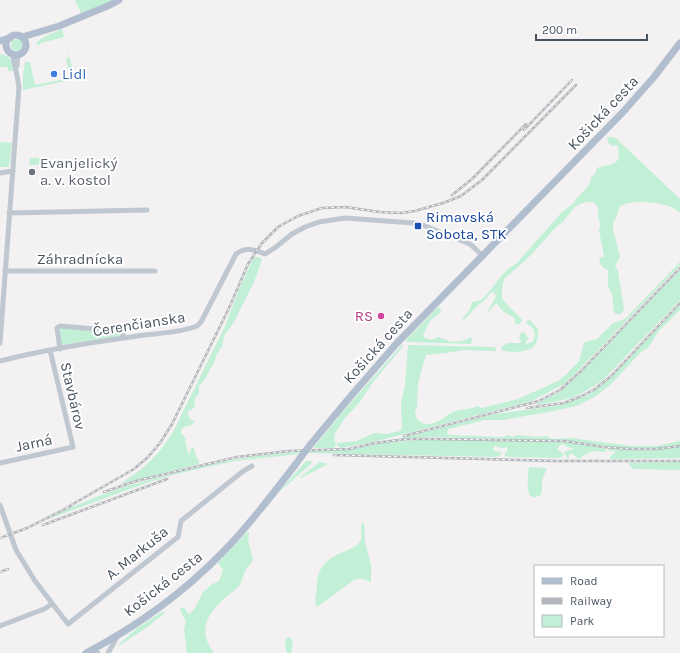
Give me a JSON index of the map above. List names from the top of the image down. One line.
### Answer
{"streets":{"main road":["Košická cesta"],"street":["Záhradnícka","Čerenčianska","Stavbárov","Jarná","A. Markuša"]},"crossings":[["Košická cesta","Čerenčianska"],["Čerenčianska","Stavbárov"],["Stavbárov","Jarná"]],"places":{"other":["Lidl","Evanjelický a. v. kostol","RS"],"transit":["Rimavská Sobota, STK"]},"legend":["Road","Railway","Park"],"scale_bar":"200 m"}
